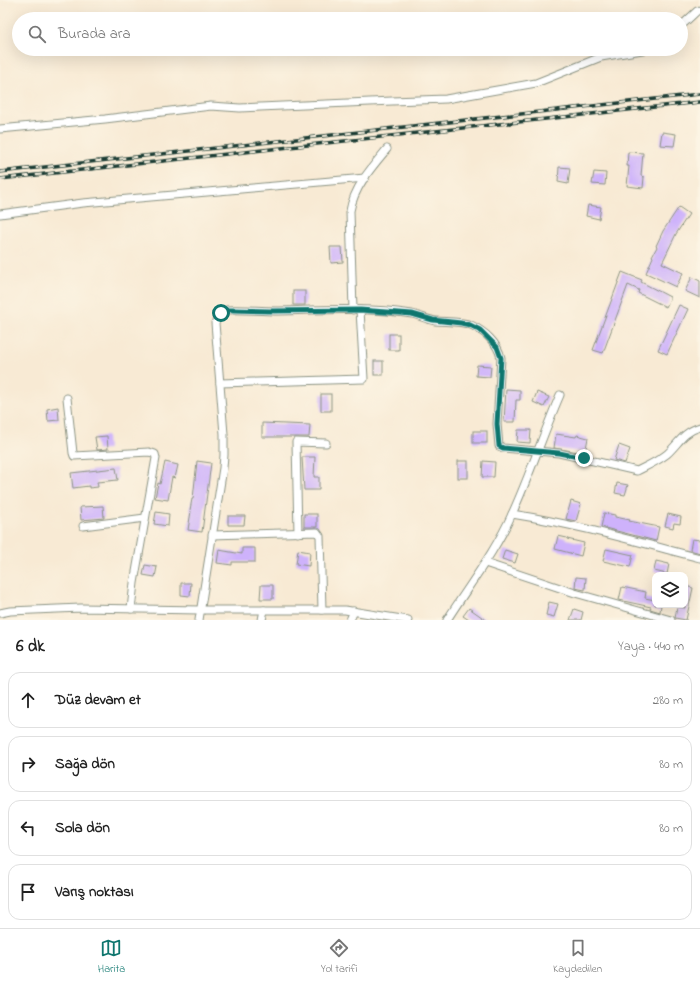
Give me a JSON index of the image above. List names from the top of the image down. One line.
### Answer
{"page":{"search":"Burada ara","heading":["6 dk","Yaya · 440 m"],"list":[["Düz devam et","280 m"],["Sağa dön","80 m"],["Sola dön","80 m"],"Varış noktası"],"nav":["Harita","Yol tarifi","Kaydedilen"]}}
